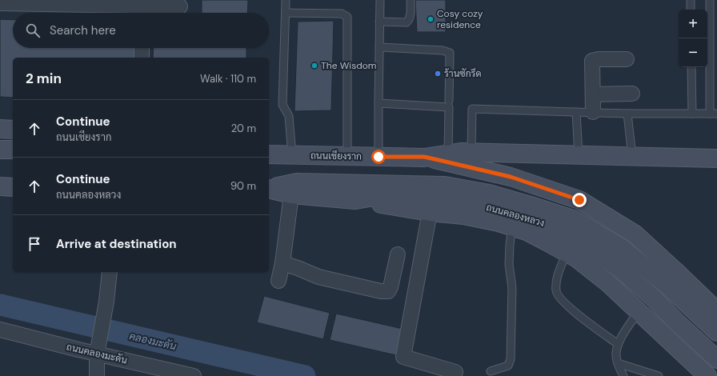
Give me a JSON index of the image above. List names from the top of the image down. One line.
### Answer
{"streets":{"main road":["ถนนเชียงราก","ถนนคลองหลวง"],"street":["ถนนคลองมะดัน"]},"water":["คลองมะดัน"],"places":["Cosy cozy residence","The Wisdom","ร้านซักรีด"],"page":{"map_buttons":["+","−"],"search":"Search here","heading":["2 min","Walk · 110 m"],"list":[["Continue","ถนนเชียงราก","20 m"],["Continue","ถนนคลองหลวง","90 m"],"Arrive at destination"]}}
